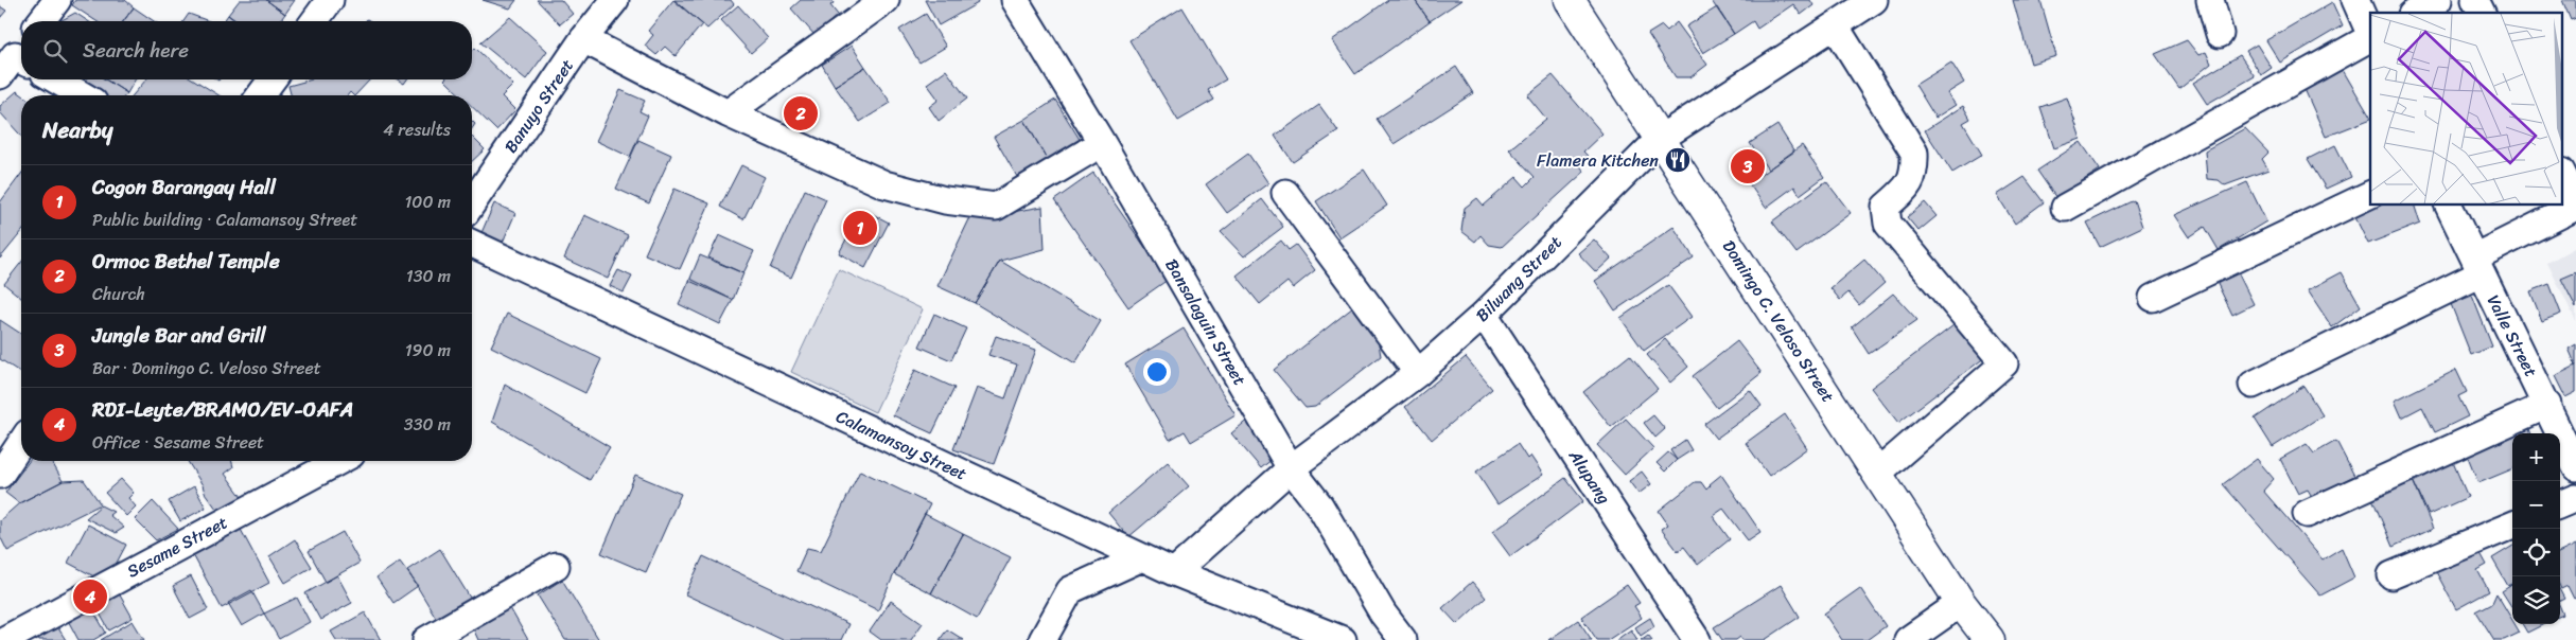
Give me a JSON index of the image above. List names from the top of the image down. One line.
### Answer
{"streets":{"main road":["Domingo C. Veloso Street"],"street":["Banuyo Street","Bilwang Street","Bansalaguin Street","Valle Street","Calamansoy Street","Alupang","Sesame Street"]},"crossings":[["Bilwang Street","Domingo C. Veloso Street"],["Bilwang Street","Bansalaguin Street"],["Bilwang Street","Calamansoy Street"],["Bilwang Street","Alupang"]],"places":{"restaurant":["Flamera Kitchen"]},"page":{"search":"Search here","pins":["2","3","1","4"],"heading":["Nearby","4 results"],"list":[{"mark":"1","name":"Cogon Barangay Hall","note":"Public building · Calamansoy Street","value":"100 m"},{"mark":"2","name":"Ormoc Bethel Temple","note":"Church","value":"130 m"},{"mark":"3","name":"Jungle Bar and Grill","note":"Bar · Domingo C. Veloso Street","value":"190 m"},{"mark":"4","name":"RDI-Leyte/BRAMO/EV-OAFA","note":"Office · Sesame Street","value":"330 m"}],"map_buttons":["+","−"]}}
